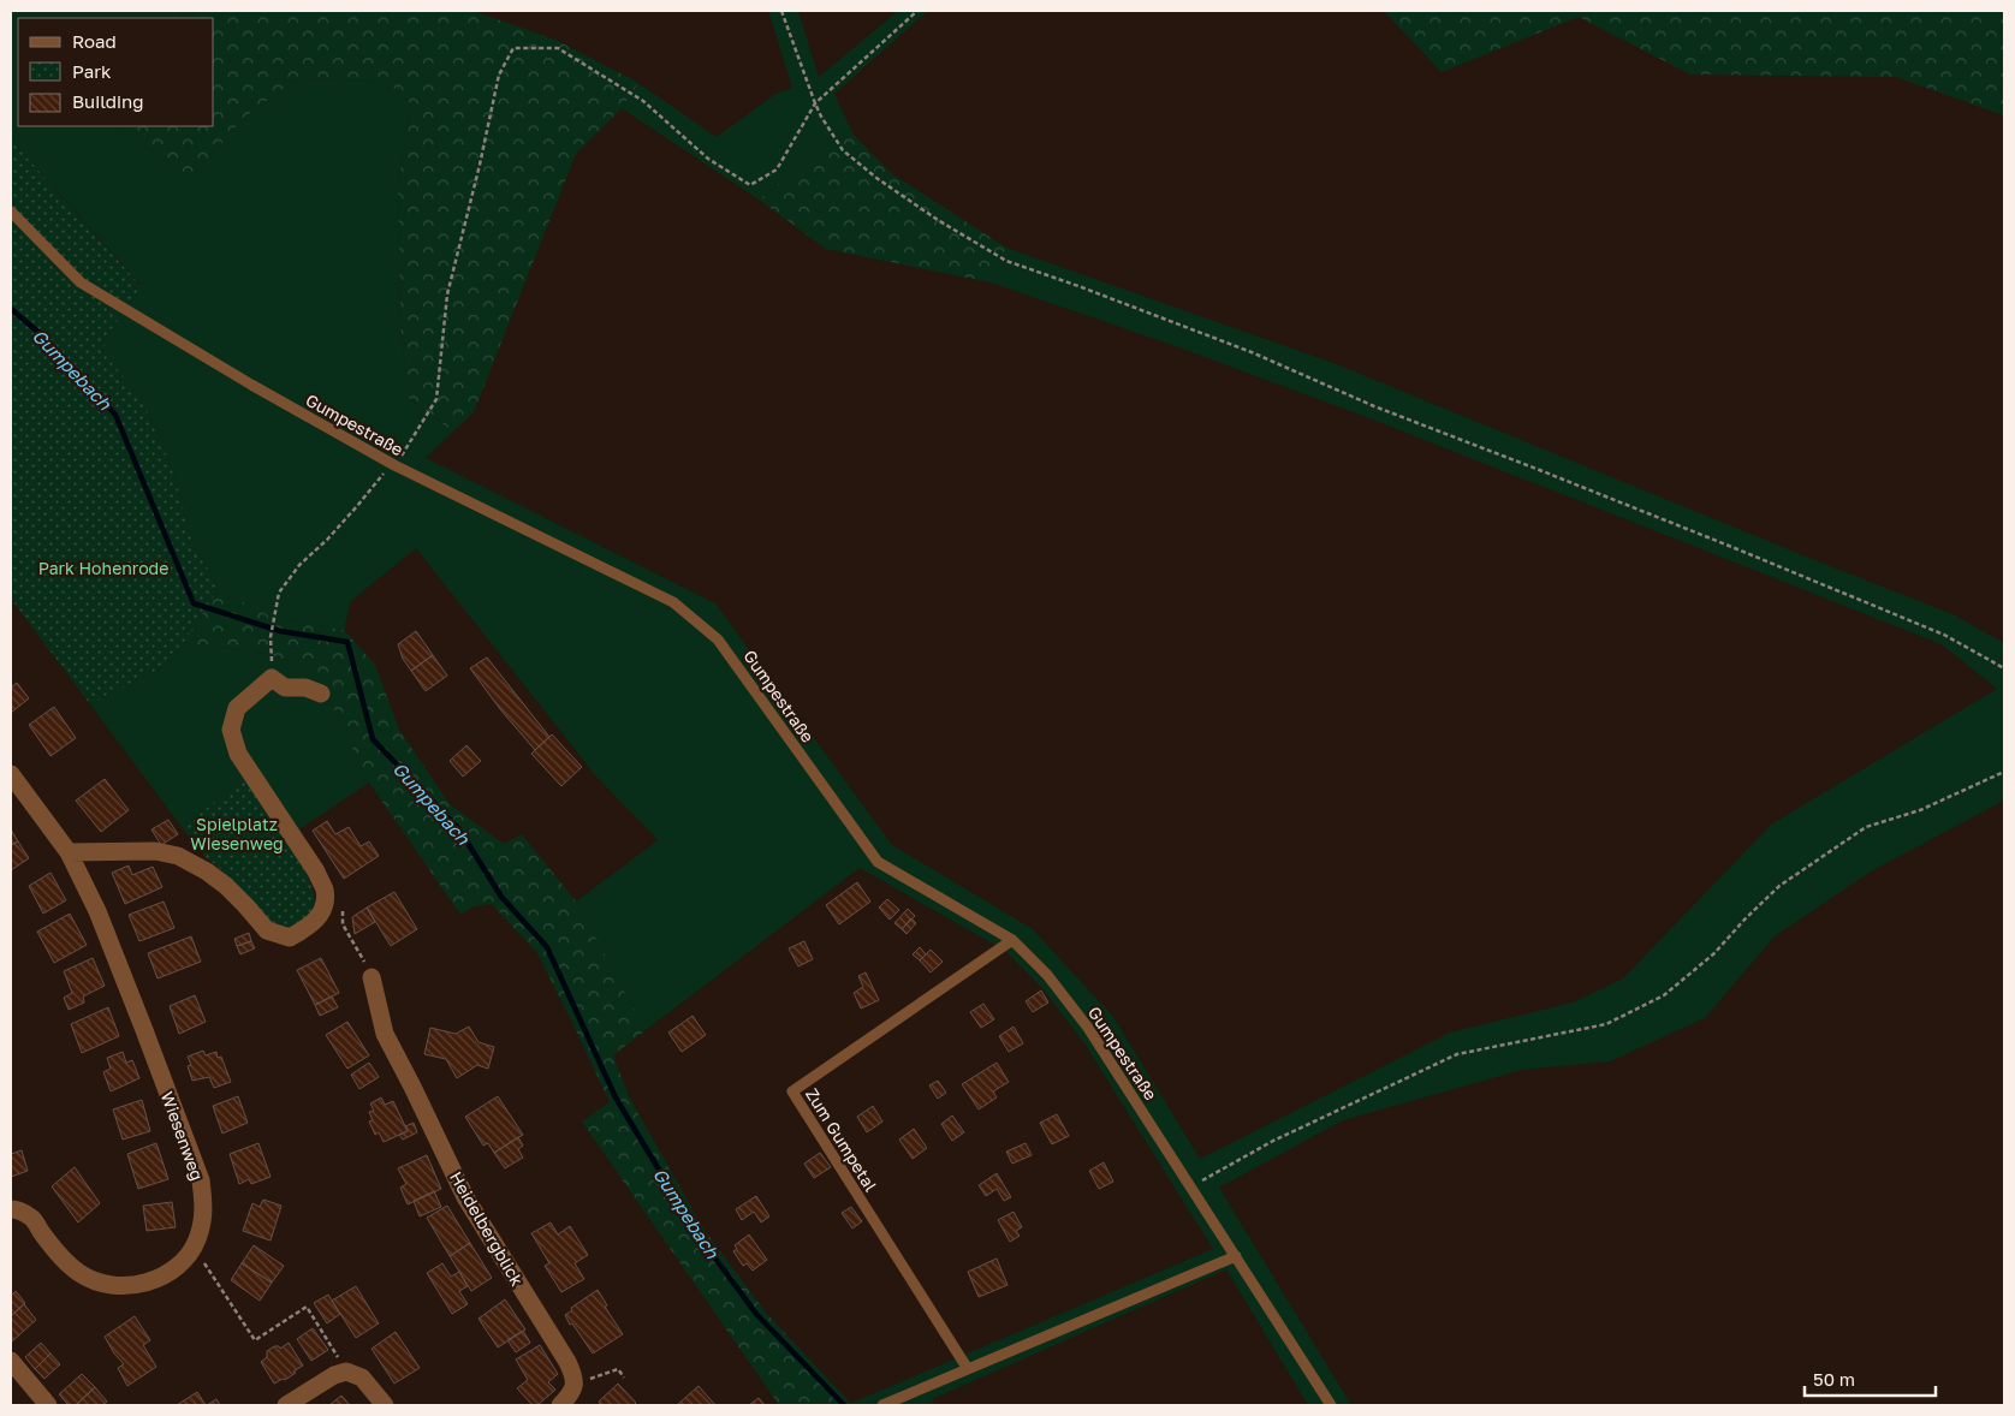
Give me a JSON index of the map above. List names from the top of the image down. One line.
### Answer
{"streets":{"street":["Wiesenweg","Heidelbergblick"],"lane":["Gumpestraße","Zum Gumpetal"]},"crossings":[["Gumpestraße","Zum Gumpetal"]],"water":["Gumpebach"],"parks":["Park Hohenrode","Spielplatz Wiesenweg"],"legend":["Road","Park","Building"],"scale_bar":"50 m"}
